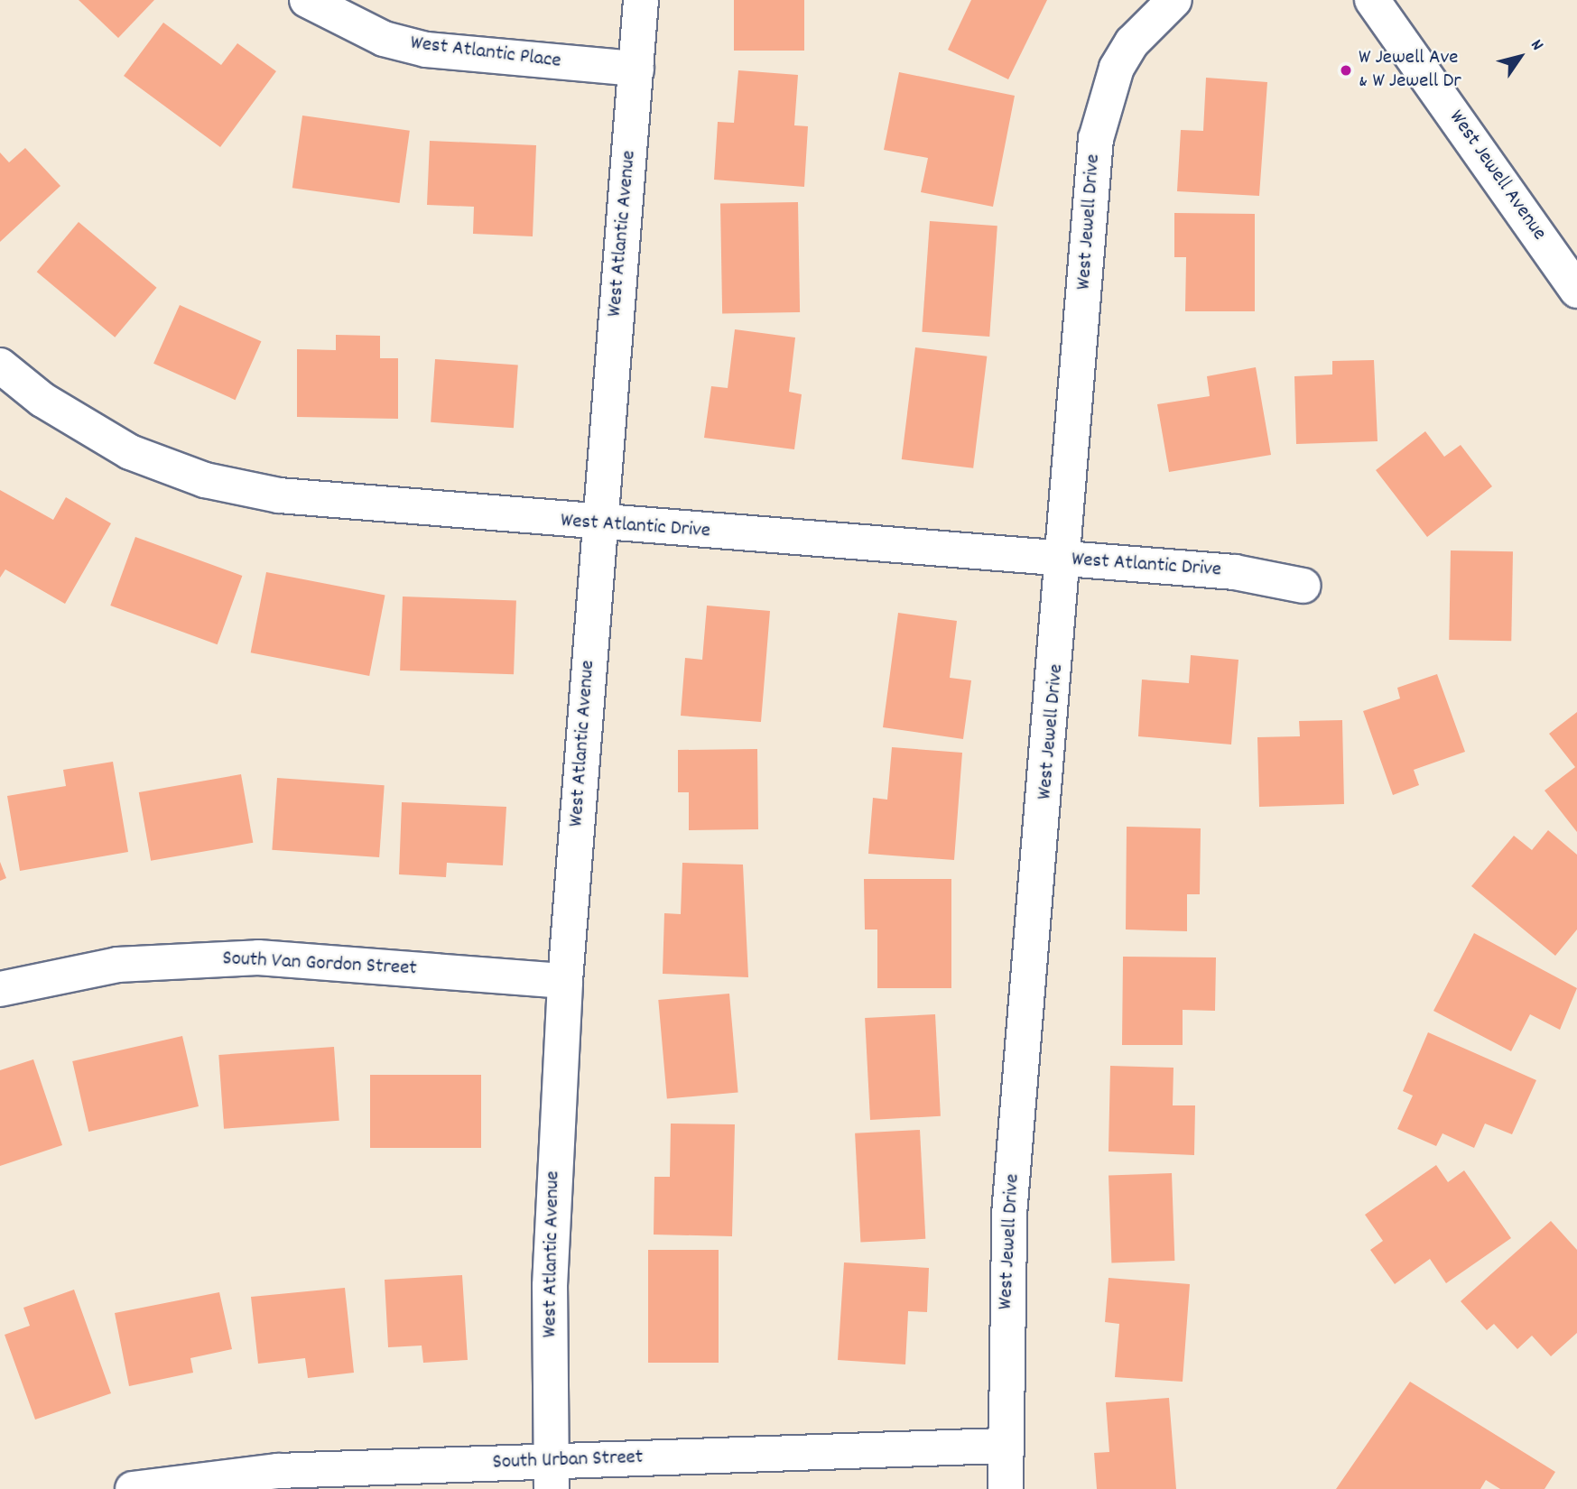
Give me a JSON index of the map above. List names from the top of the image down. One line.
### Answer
{"streets":{"street":["West Atlantic Place","West Jewell Avenue","West Jewell Drive","West Atlantic Avenue","West Atlantic Drive","South Van Gordon Street","South Urban Street"]},"crossings":[["West Atlantic Place","West Atlantic Avenue"],["West Jewell Drive","West Atlantic Drive"],["West Jewell Drive","South Urban Street"],["West Atlantic Avenue","West Atlantic Drive"],["West Atlantic Avenue","South Van Gordon Street"],["West Atlantic Avenue","South Urban Street"]],"places":["W Jewell Ave & W Jewell Dr"],"north":"top right"}
